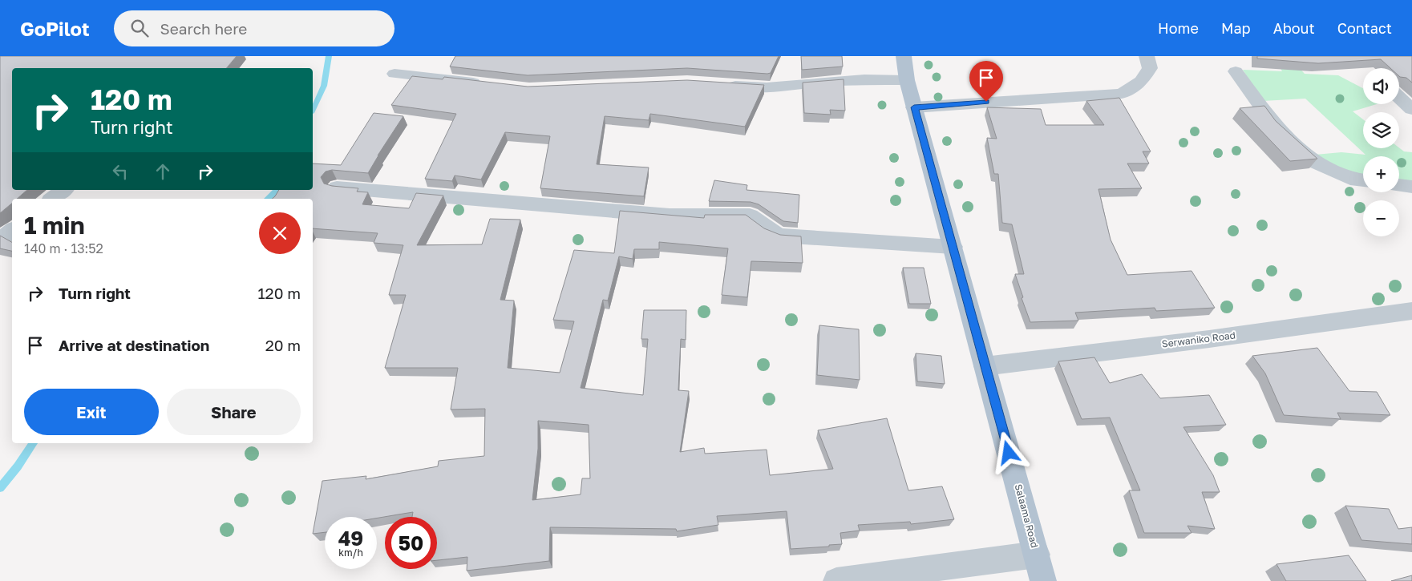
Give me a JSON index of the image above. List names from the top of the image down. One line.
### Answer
{"streets":{"main road":["Salaama Road"],"street":["Serwaniko Road"]},"crossings":[["Serwaniko Road","Salaama Road"]],"page":{"header":"GoPilot","search":"Search here","nav":["Home","Map","About","Contact"],"map_buttons":["+","−"],"turn":["120 m","Turn right"],"heading":["1 min","140 m · 13:52"],"list":[{"name":"Turn right","value":"120 m"},{"name":"Arrive at destination","value":"20 m"}],"buttons":["Exit","Share"],"speed":"49 km/h","limit":"50"}}
